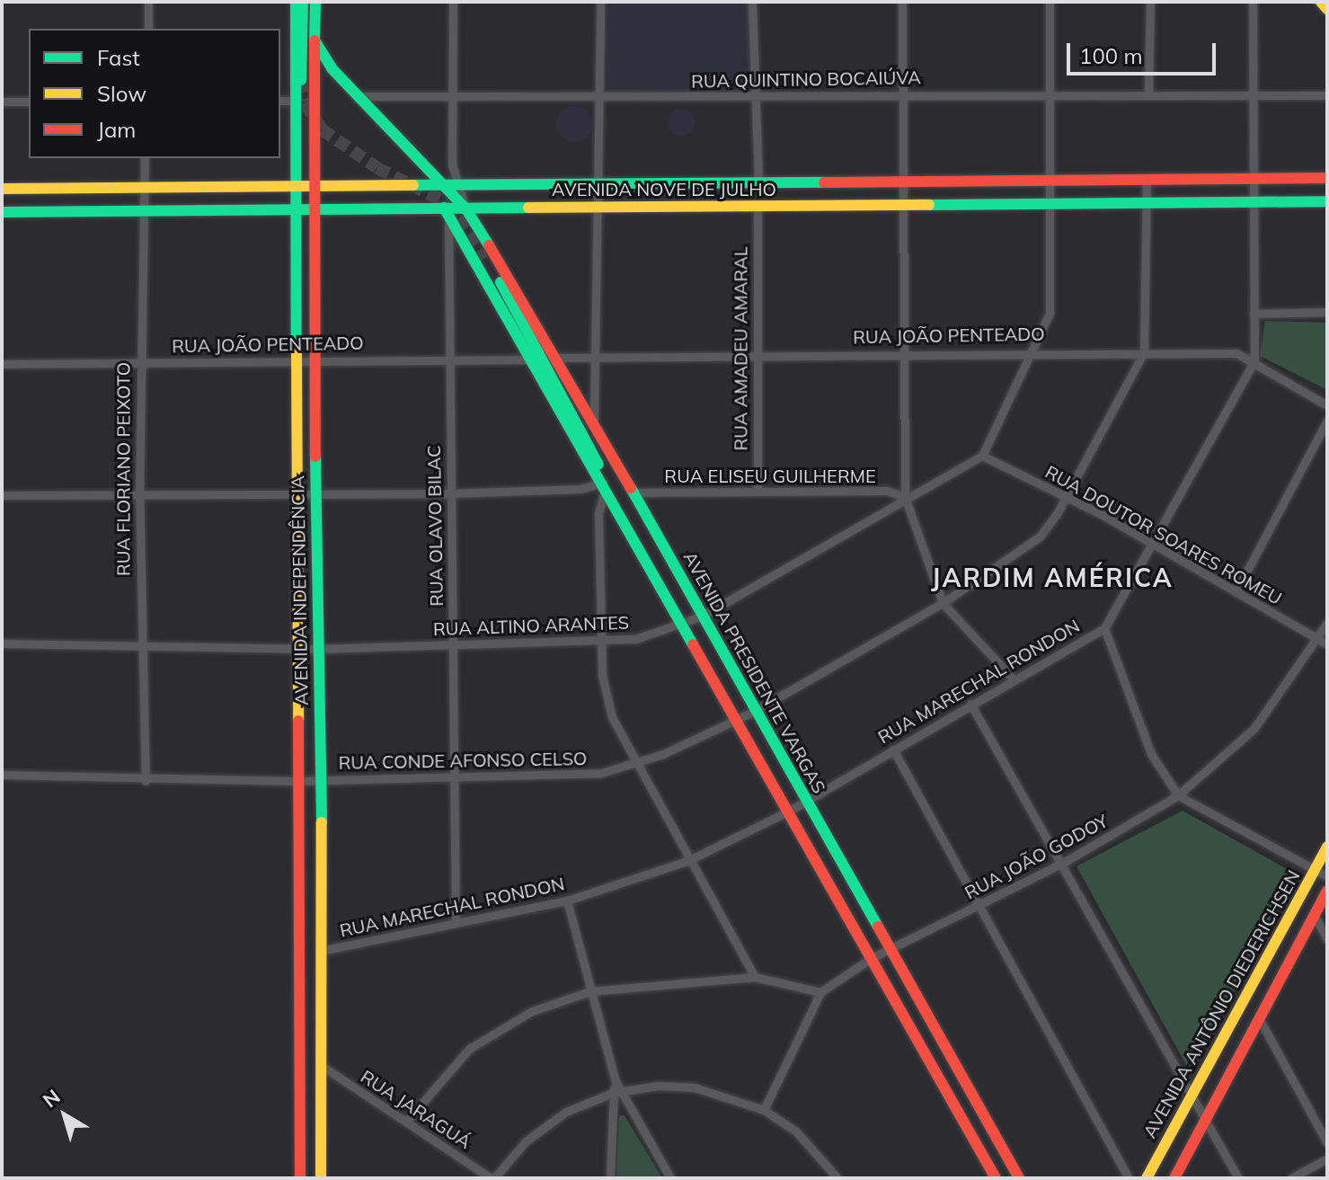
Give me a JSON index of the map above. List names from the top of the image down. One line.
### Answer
{"streets":{"main road":["AVENIDA NOVE DE JULHO","AVENIDA INDEPENDÊNCIA","AVENIDA PRESIDENTE VARGAS","AVENIDA ANTÔNIO DIEDERICHSEN"],"street":["RUA QUINTINO BOCAIÚVA","RUA JOÃO PENTEADO","RUA AMADEU AMARAL","RUA FLORIANO PEIXOTO","RUA ELISEU GUILHERME","RUA OLAVO BILAC","RUA DOUTOR SOARES ROMEU","RUA ALTINO ARANTES","RUA MARECHAL RONDON","RUA CONDE AFONSO CELSO","RUA JOÃO GODOY","RUA JARAGUÁ"]},"crossings":[["AVENIDA NOVE DE JULHO","RUA AMADEU AMARAL"],["AVENIDA NOVE DE JULHO","RUA FLORIANO PEIXOTO"],["AVENIDA NOVE DE JULHO","RUA OLAVO BILAC"],["AVENIDA NOVE DE JULHO","AVENIDA INDEPENDÊNCIA"],["AVENIDA NOVE DE JULHO","AVENIDA PRESIDENTE VARGAS"],["AVENIDA NOVE DE JULHO","RUA CONDE AFONSO CELSO"],["RUA JOÃO PENTEADO","RUA AMADEU AMARAL"],["RUA JOÃO PENTEADO","RUA FLORIANO PEIXOTO"],["RUA JOÃO PENTEADO","RUA OLAVO BILAC"],["RUA JOÃO PENTEADO","AVENIDA INDEPENDÊNCIA"],["RUA JOÃO PENTEADO","AVENIDA PRESIDENTE VARGAS"],["RUA JOÃO PENTEADO","RUA MARECHAL RONDON"],["RUA JOÃO PENTEADO","RUA CONDE AFONSO CELSO"],["RUA AMADEU AMARAL","RUA ELISEU GUILHERME"],["RUA FLORIANO PEIXOTO","RUA ALTINO ARANTES"],["RUA FLORIANO PEIXOTO","RUA CONDE AFONSO CELSO"],["RUA ELISEU GUILHERME","RUA ALTINO ARANTES"],["RUA ELISEU GUILHERME","AVENIDA PRESIDENTE VARGAS"],["RUA OLAVO BILAC","RUA ALTINO ARANTES"],["RUA OLAVO BILAC","RUA MARECHAL RONDON"],["RUA OLAVO BILAC","RUA CONDE AFONSO CELSO"],["RUA DOUTOR SOARES ROMEU","RUA ALTINO ARANTES"],["RUA DOUTOR SOARES ROMEU","RUA MARECHAL RONDON"],["RUA DOUTOR SOARES ROMEU","RUA CONDE AFONSO CELSO"],["RUA DOUTOR SOARES ROMEU","RUA JOÃO GODOY"],["AVENIDA INDEPENDÊNCIA","RUA ALTINO ARANTES"],["AVENIDA INDEPENDÊNCIA","RUA MARECHAL RONDON"],["AVENIDA INDEPENDÊNCIA","RUA CONDE AFONSO CELSO"],["AVENIDA INDEPENDÊNCIA","RUA JARAGUÁ"],["RUA ALTINO ARANTES","AVENIDA PRESIDENTE VARGAS"],["AVENIDA PRESIDENTE VARGAS","RUA MARECHAL RONDON"],["AVENIDA PRESIDENTE VARGAS","RUA CONDE AFONSO CELSO"],["AVENIDA PRESIDENTE VARGAS","RUA JOÃO GODOY"]],"districts":["JARDIM AMÉRICA"],"legend":["Fast","Slow","Jam"],"scale_bar":"100 m","north":"top left"}
